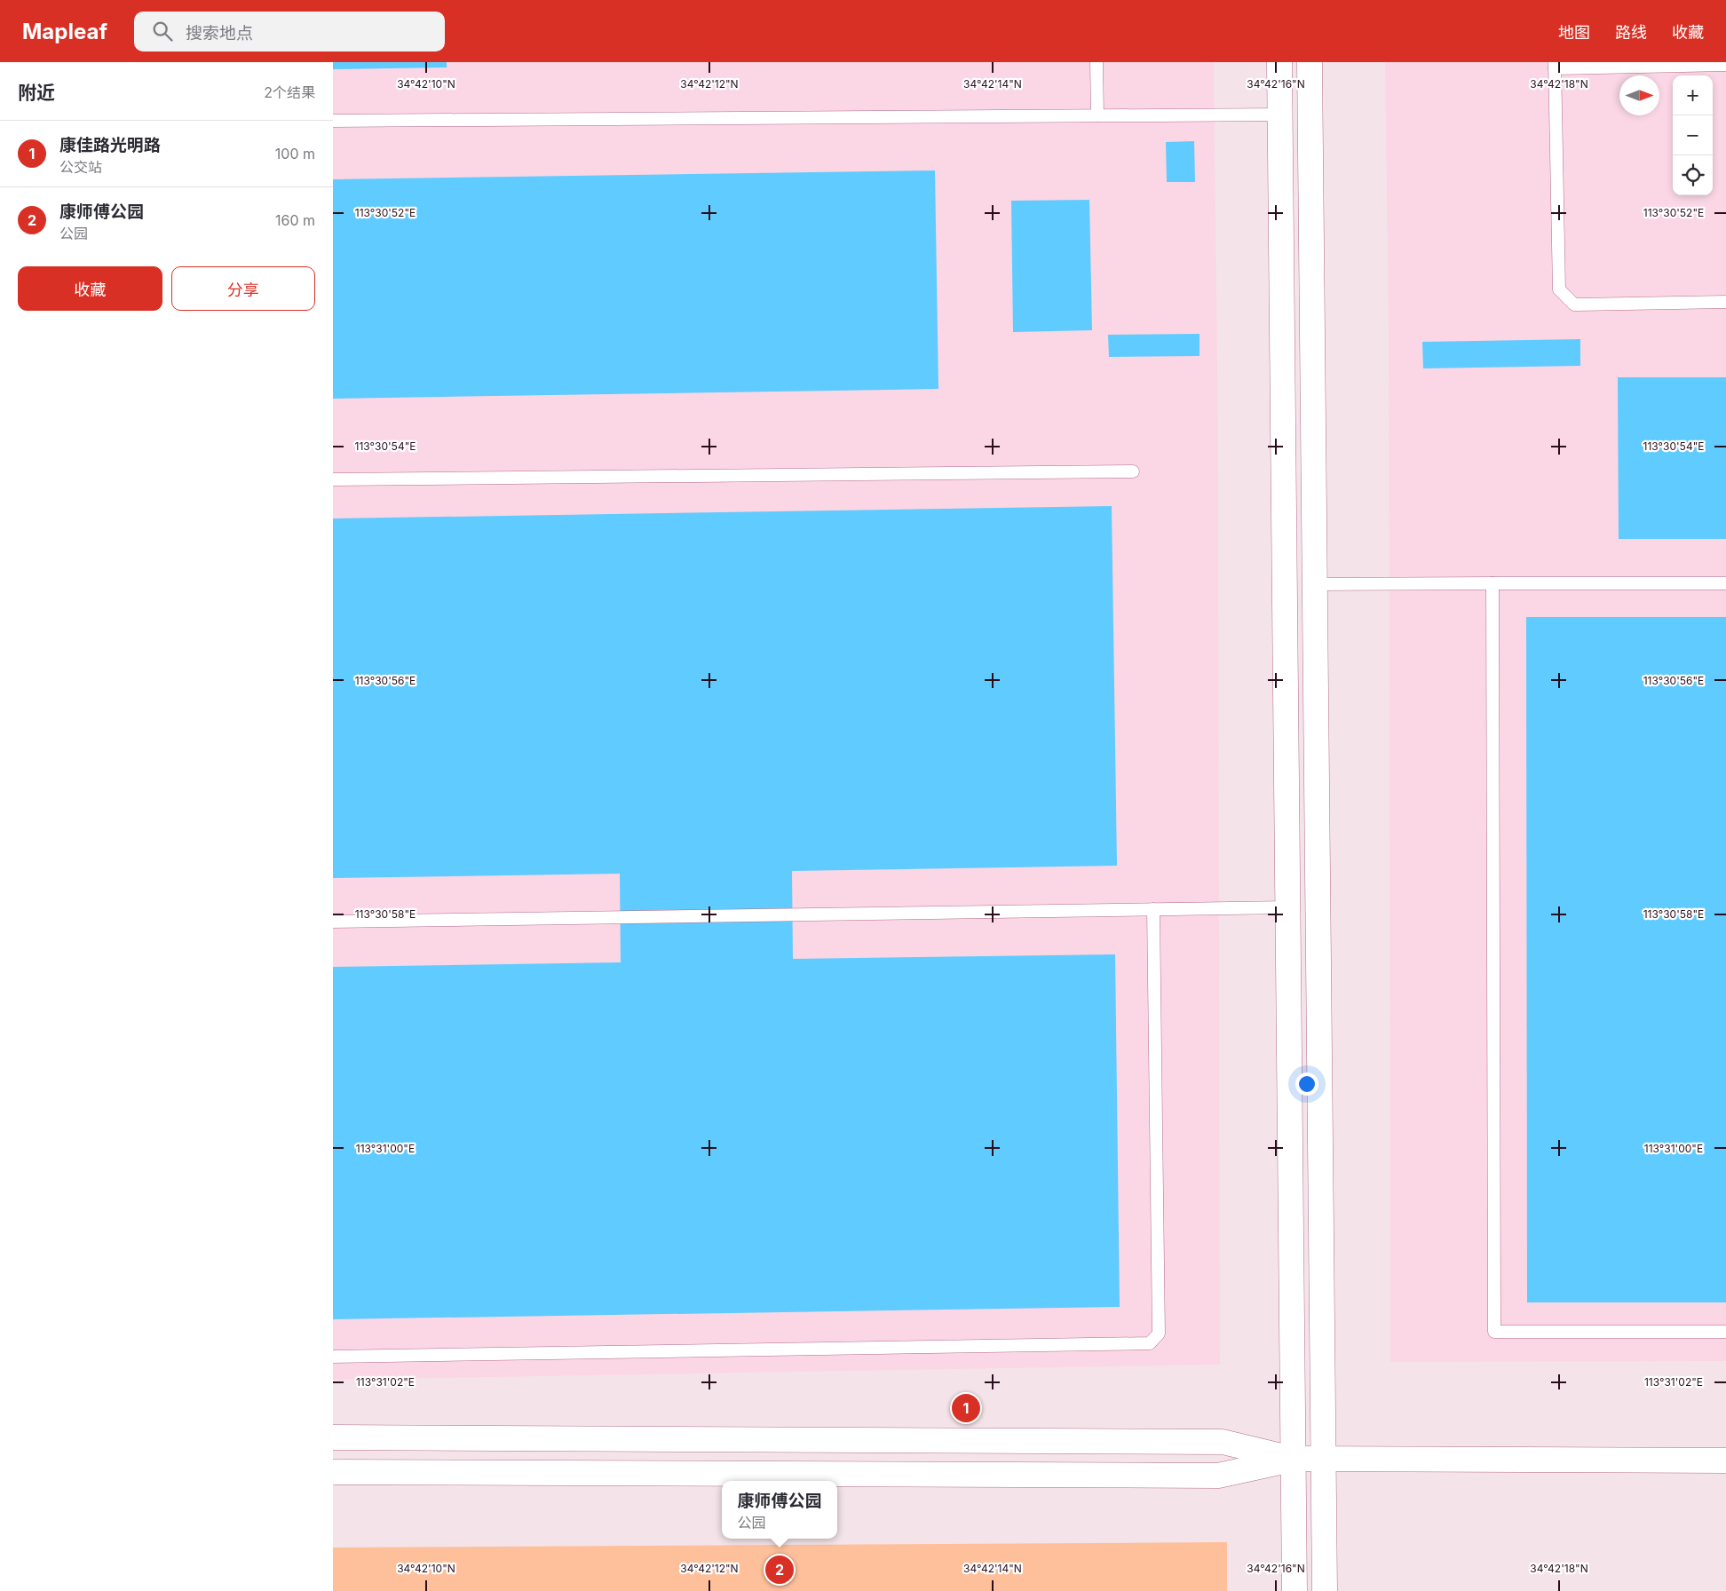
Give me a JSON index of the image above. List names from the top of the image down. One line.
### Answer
{"north":"right","page":{"header":"Mapleaf","search":"搜索地点","nav":["地图","路线","收藏"],"heading":["附近","2个结果"],"map_buttons":["+","−"],"list":[{"mark":"1","name":"康佳路光明路","note":"公交站","value":"100 m"},{"mark":"2","name":"康师傅公园","note":"公园","value":"160 m"}],"buttons":["收藏","分享"],"pins":["1","2"],"popup":["康师傅公园","公园"]},"coordinates":["34°42'10\"N","34°42'12\"N","34°42'14\"N","34°42'16\"N","34°42'18\"N","113°30'52\"E","113°30'54\"E","113°30'56\"E","113°30'58\"E","113°31'00\"E","113°31'02\"E"]}
